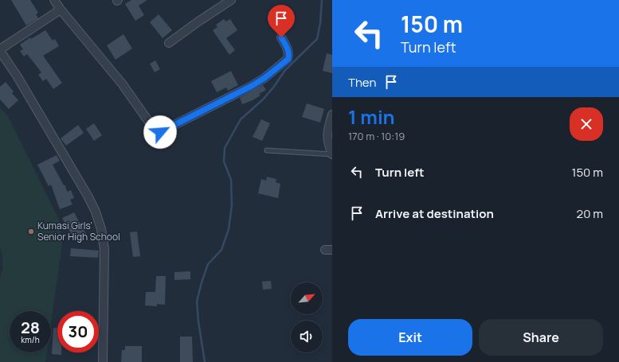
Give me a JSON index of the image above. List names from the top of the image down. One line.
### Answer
{"places":["Kumasi Girls' Senior High School"],"north":"top right","page":{"turn":["150 m","Turn left"],"then":"Then","heading":["1 min","170 m · 10:19"],"list":[{"name":"Turn left","value":"150 m"},{"name":"Arrive at destination","value":"20 m"}],"speed":"28 km/h","limit":"30","buttons":["Exit","Share"]}}
